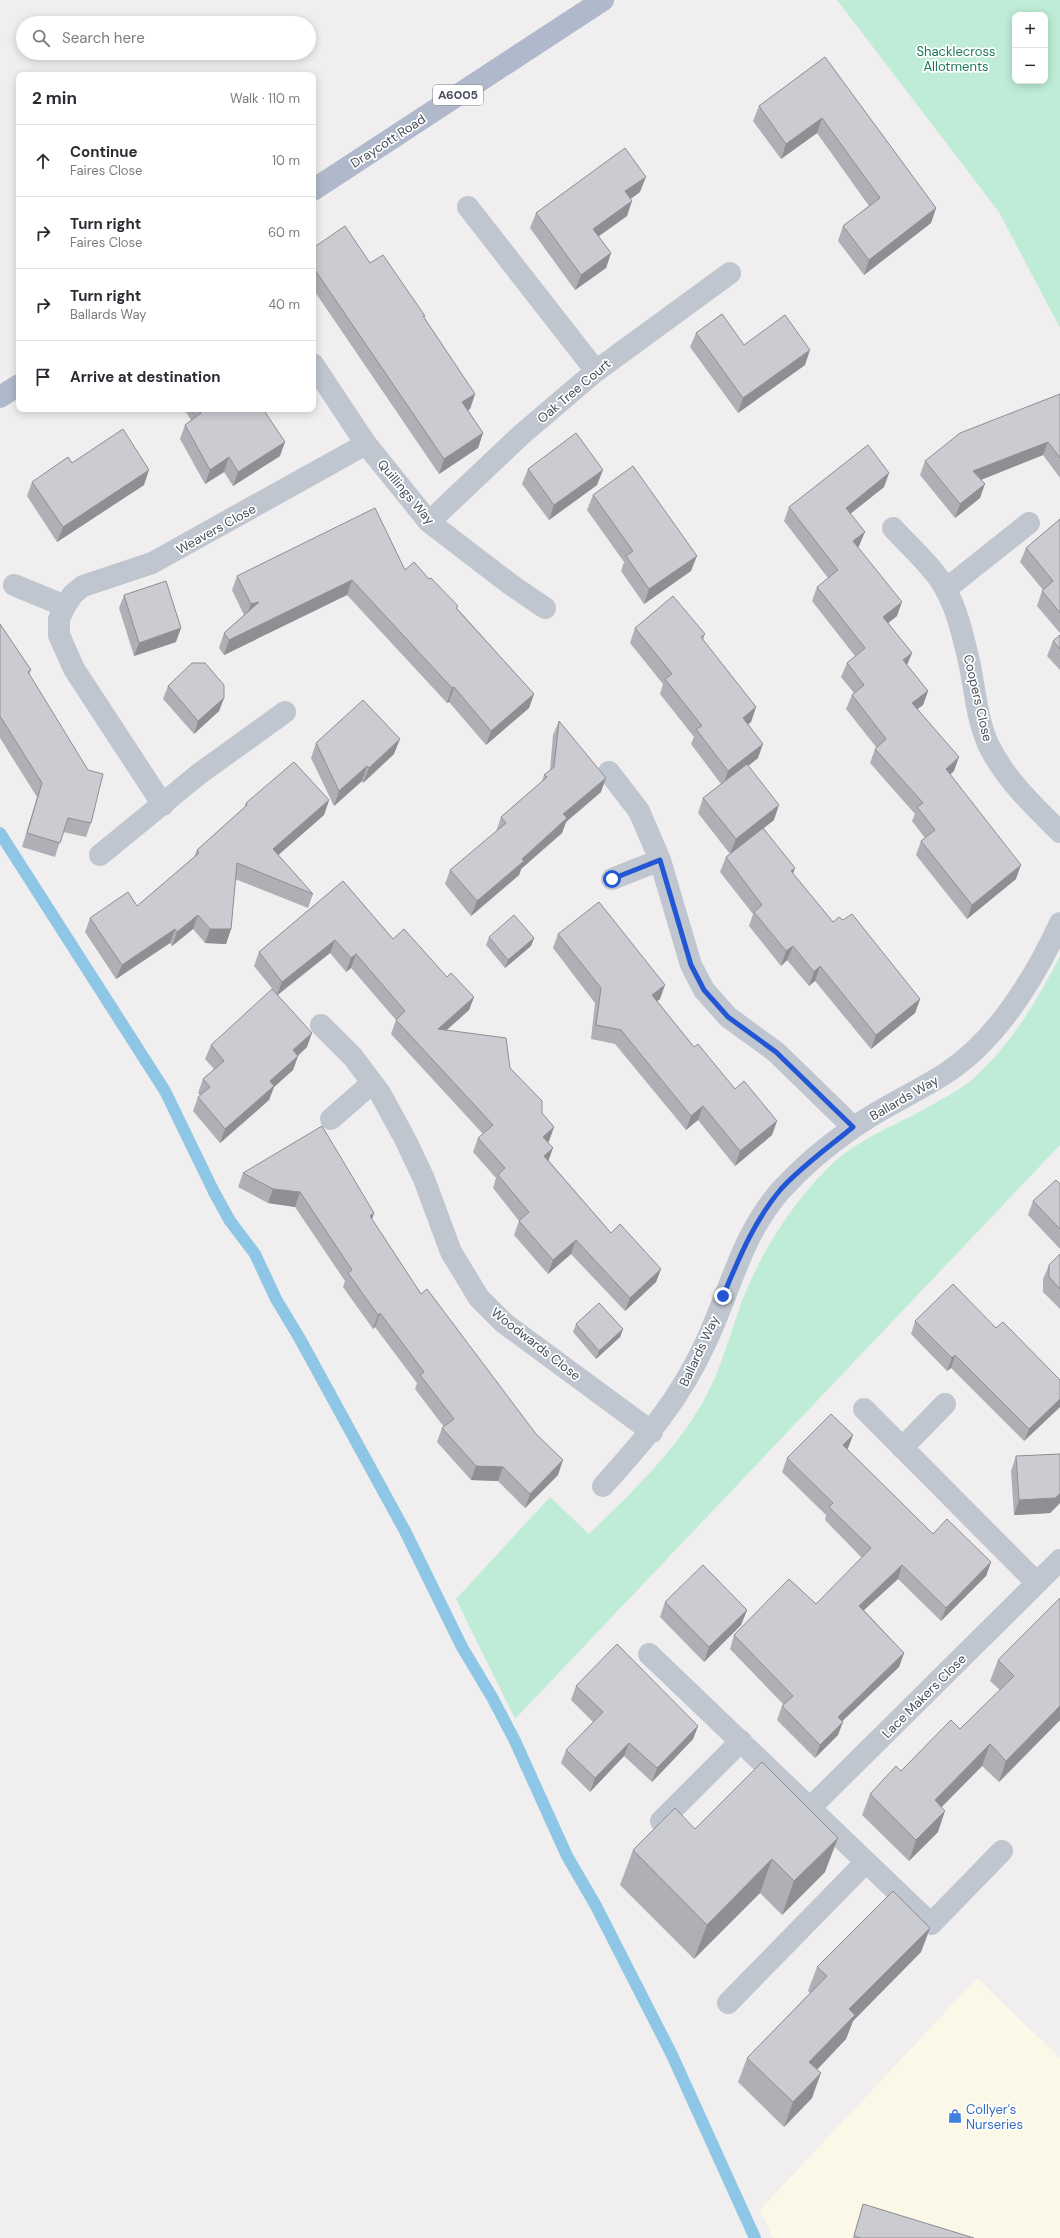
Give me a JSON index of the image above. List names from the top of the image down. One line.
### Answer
{"streets":{"main road":["A6005","Draycott Road"],"street":["Oak Tree Court","Quillings Way","Weavers Close","Coopers Close","Ballards Way","Woodwards Close","Lace Makers Close"]},"crossings":[["Oak Tree Court","Quillings Way"],["Quillings Way","Weavers Close"],["Ballards Way","Woodwards Close"]],"parks":["Shacklecross Allotments"],"places":{"shop":["Collyer's Nurseries"]},"page":{"map_buttons":["+","−"],"search":"Search here","heading":["2 min","Walk · 110 m"],"list":[["Continue","Faires Close","10 m"],["Turn right","Faires Close","60 m"],["Turn right","Ballards Way","40 m"],"Arrive at destination"]}}
